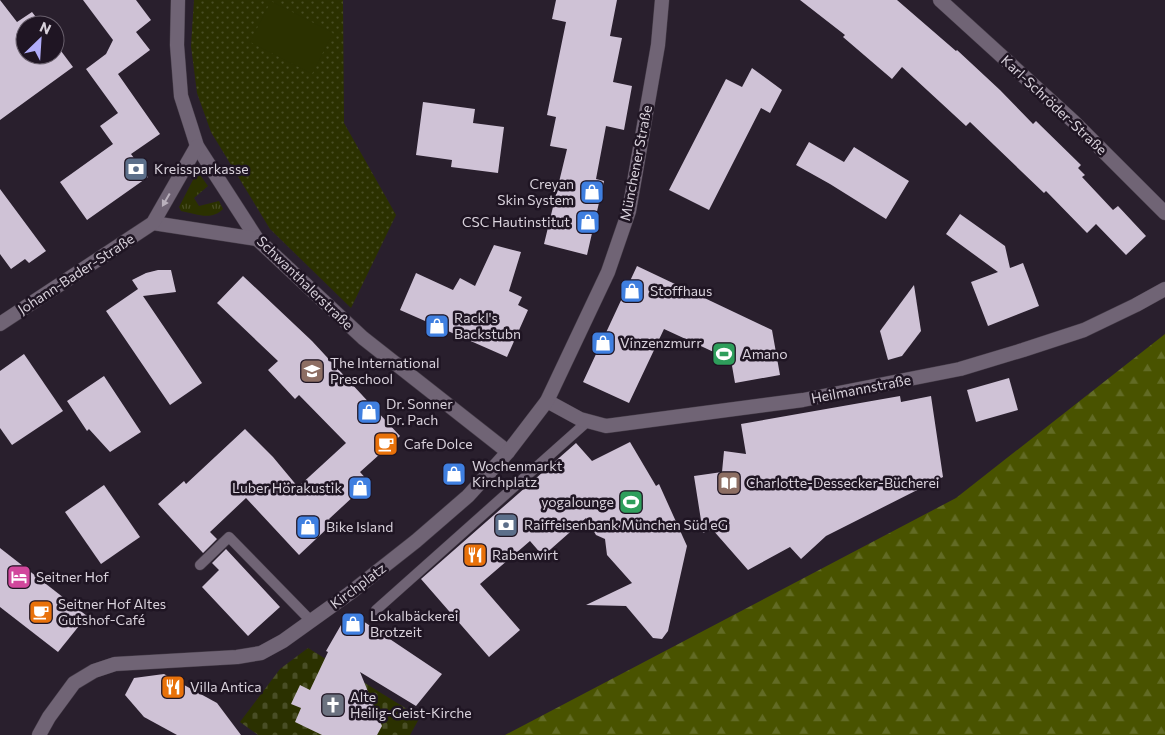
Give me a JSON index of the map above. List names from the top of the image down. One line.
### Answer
{"streets":{"street":["Karl-Schröder-Straße","Münchener Straße","Johann-Bader-Straße","Schwanthalerstraße","Heilmannstraße","Kirchplatz"]},"crossings":[["Münchener Straße","Heilmannstraße"],["Münchener Straße","Kirchplatz"],["Johann-Bader-Straße","Schwanthalerstraße"],["Schwanthalerstraße","Kirchplatz"],["Heilmannstraße","Kirchplatz"]],"places":{"bank":["Kreissparkasse","Raiffeisenbank München Süd eG"],"shop":["Creyan Skin System","CSC Hautinstitut","Stoffhaus","Rackl's Backstubn","Vinzenzmurr","Dr. Sonner Dr. Pach","Wochenmarkt Kirchplatz","Luber Hörakustik","Bike Island","Lokalbäckerei Brotzeit"],"sports":["Amano","yogalounge"],"school or university":["The International Preschool"],"cafe":["Cafe Dolce","Seitner Hof Altes Gutshof-Café"],"library":["Charlotte-Dessecker-Bücherei"],"restaurant":["Rabenwirt","Villa Antica"],"hotel":["Seitner Hof"],"church":["Alte Heilig-Geist-Kirche"]},"north":"top right"}
